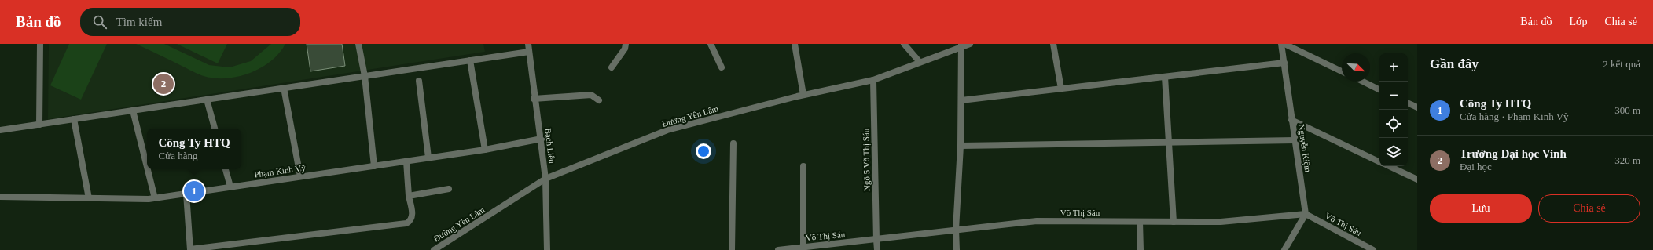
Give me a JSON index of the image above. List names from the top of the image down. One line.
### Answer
{"streets":{"street":["Đường Yên Lâm","Bạch Liêu","Nguyễn Kiệm","Ngõ 5 Võ Thị Sáu","Phạm Kinh Vỹ","Võ Thị Sáu"]},"crossings":[["Đường Yên Lâm","Bạch Liêu"],["Đường Yên Lâm","Ngõ 5 Võ Thị Sáu"],["Bạch Liêu","Phạm Kinh Vỹ"],["Nguyễn Kiệm","Võ Thị Sáu"],["Ngõ 5 Võ Thị Sáu","Võ Thị Sáu"]],"north":"bottom right","page":{"header":"Bản đồ","search":"Tìm kiếm","nav":["Bản đồ","Lớp","Chia sẻ"],"heading":["Gần đây","2 kết quả"],"map_buttons":["+","−"],"pins":["2","1"],"list":[{"mark":"1","name":"Công Ty HTQ","note":"Cửa hàng · Phạm Kinh Vỹ","value":"300 m"},{"mark":"2","name":"Trường Đại học Vinh","note":"Đại học","value":"320 m"}],"popup":["Công Ty HTQ","Cửa hàng"],"buttons":["Lưu","Chia sẻ"]}}
